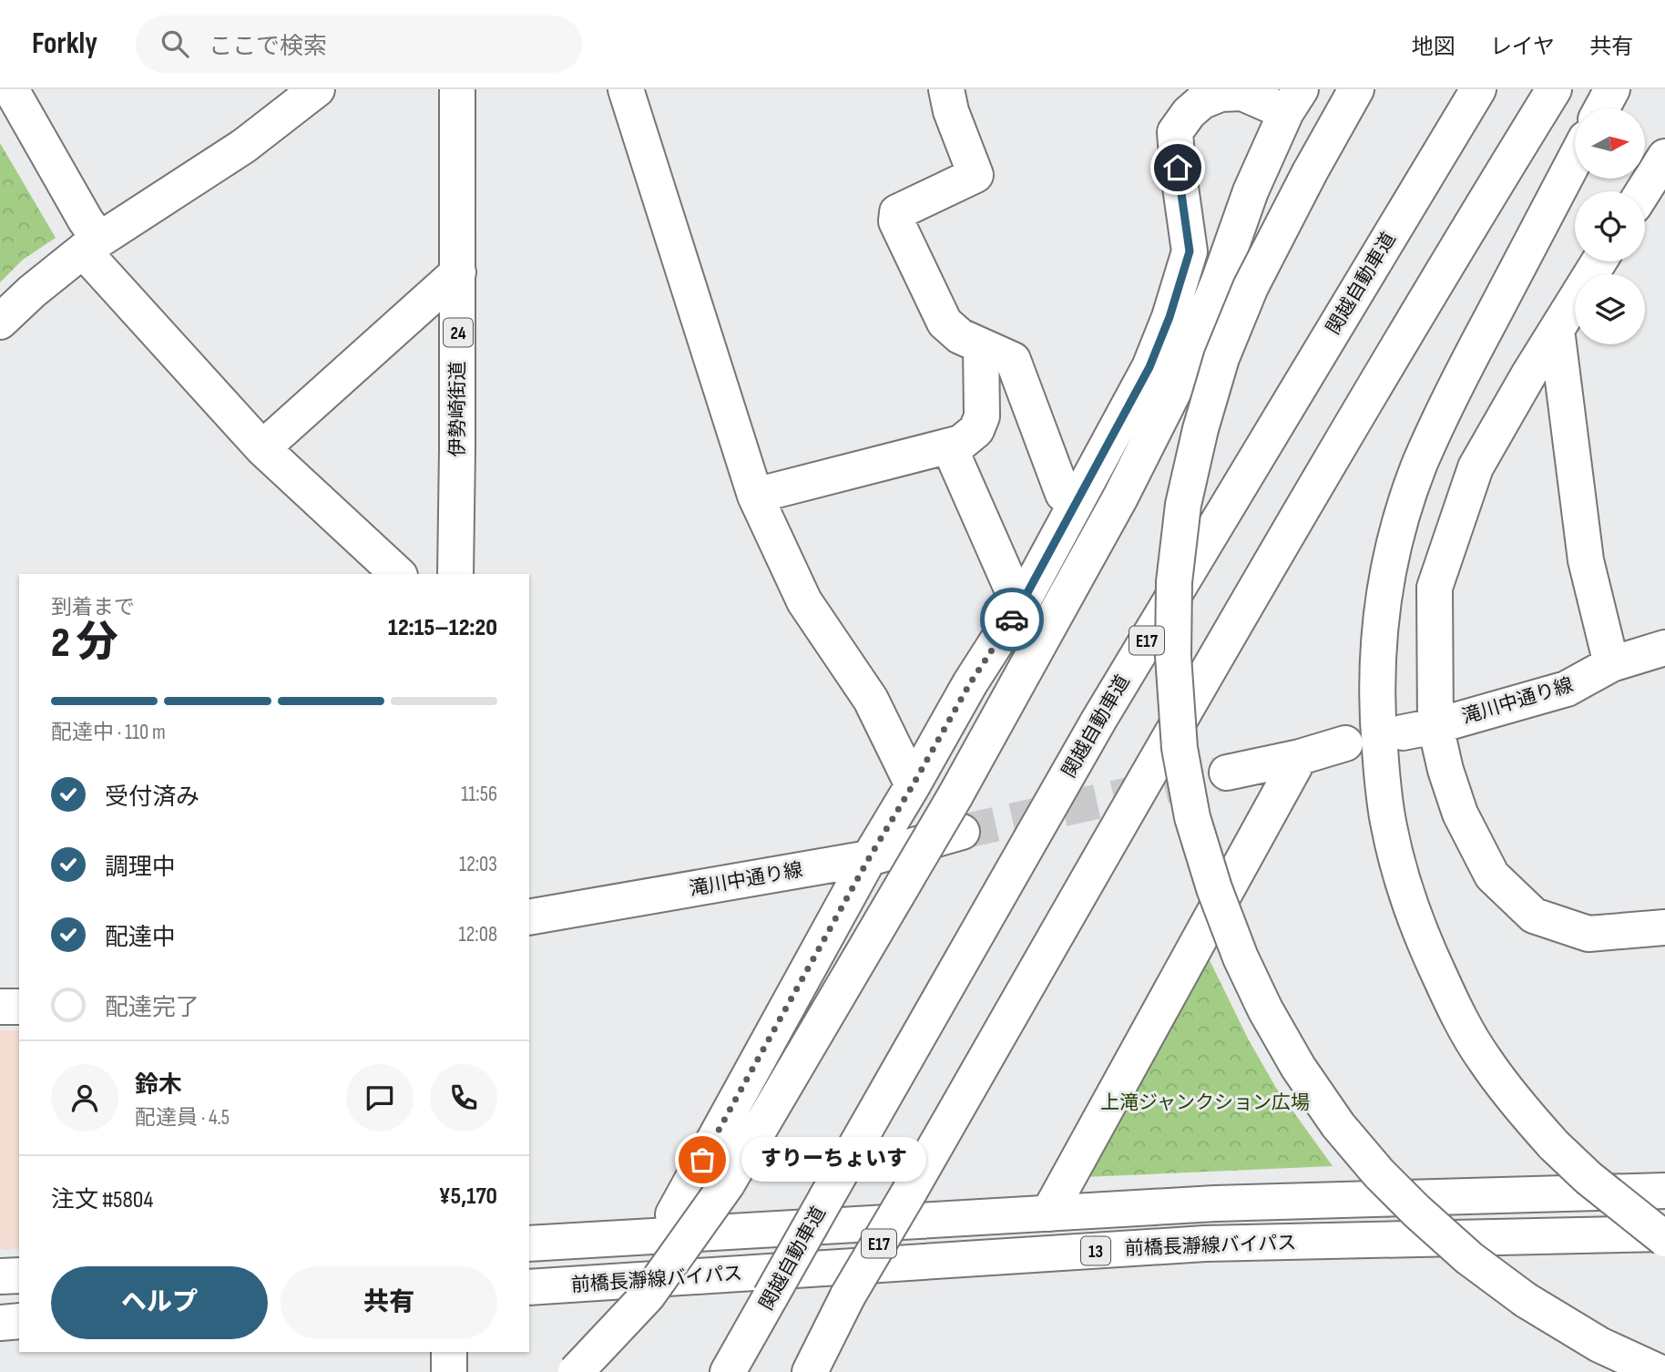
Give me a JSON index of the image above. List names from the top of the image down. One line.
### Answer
{"streets":{"main road":["関越自動車道","24","伊勢崎街道","E17","滝川中通り線","前橋長瀞線バイパス","13"]},"parks":["上滝ジャンクション広場"],"places":["すりーちょいす"],"north":"right","page":{"header":"Forkly","search":"ここで検索","nav":["地図","レイヤ","共有"],"heading":["2 分","到着まで","12:15–12:20"],"panel":["鈴木","配達員 · 4.5","注文 #5804","¥5,170"],"bar":"配達中 · 110 m","list":[["受付済み","11:56"],["調理中","12:03"],["配達中","12:08"],"配達完了"],"bubble":"すりーちょいす","buttons":["ヘルプ","共有"]}}
